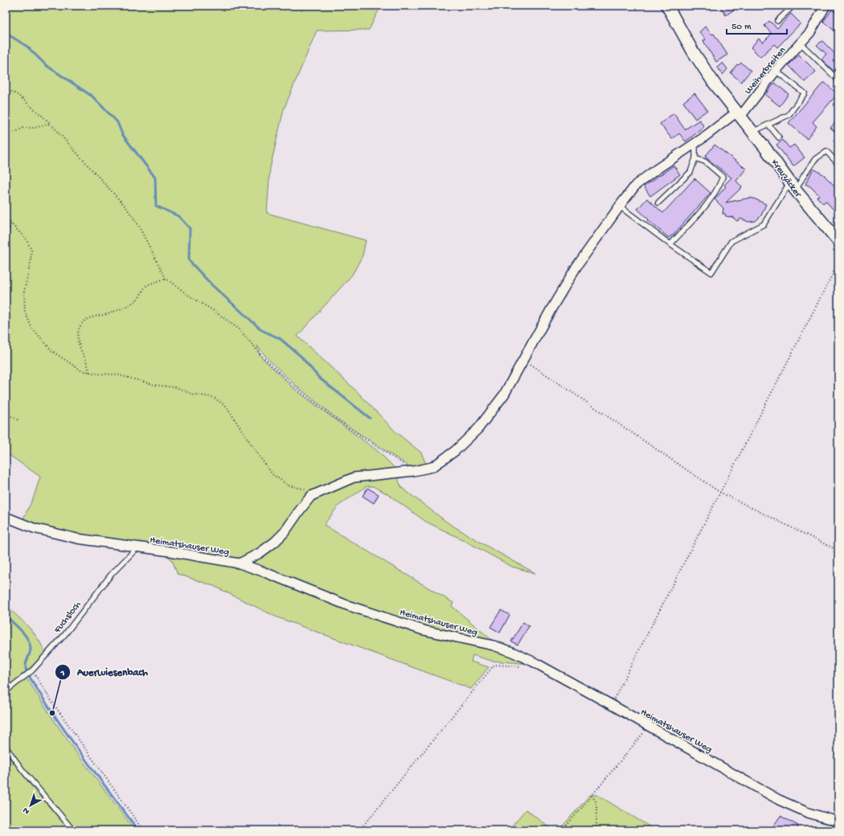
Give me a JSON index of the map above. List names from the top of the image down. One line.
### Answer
{"streets":{"street":["Weiherbreiten","Kreuzäcker","Heimatshauser Weg"],"lane":["Fuchsloch"]},"crossings":[["Weiherbreiten","Kreuzäcker"],["Heimatshauser Weg","Fuchsloch"]],"places":["Auerwiesenbach"],"scale_bar":"50 m","north":"bottom left"}
